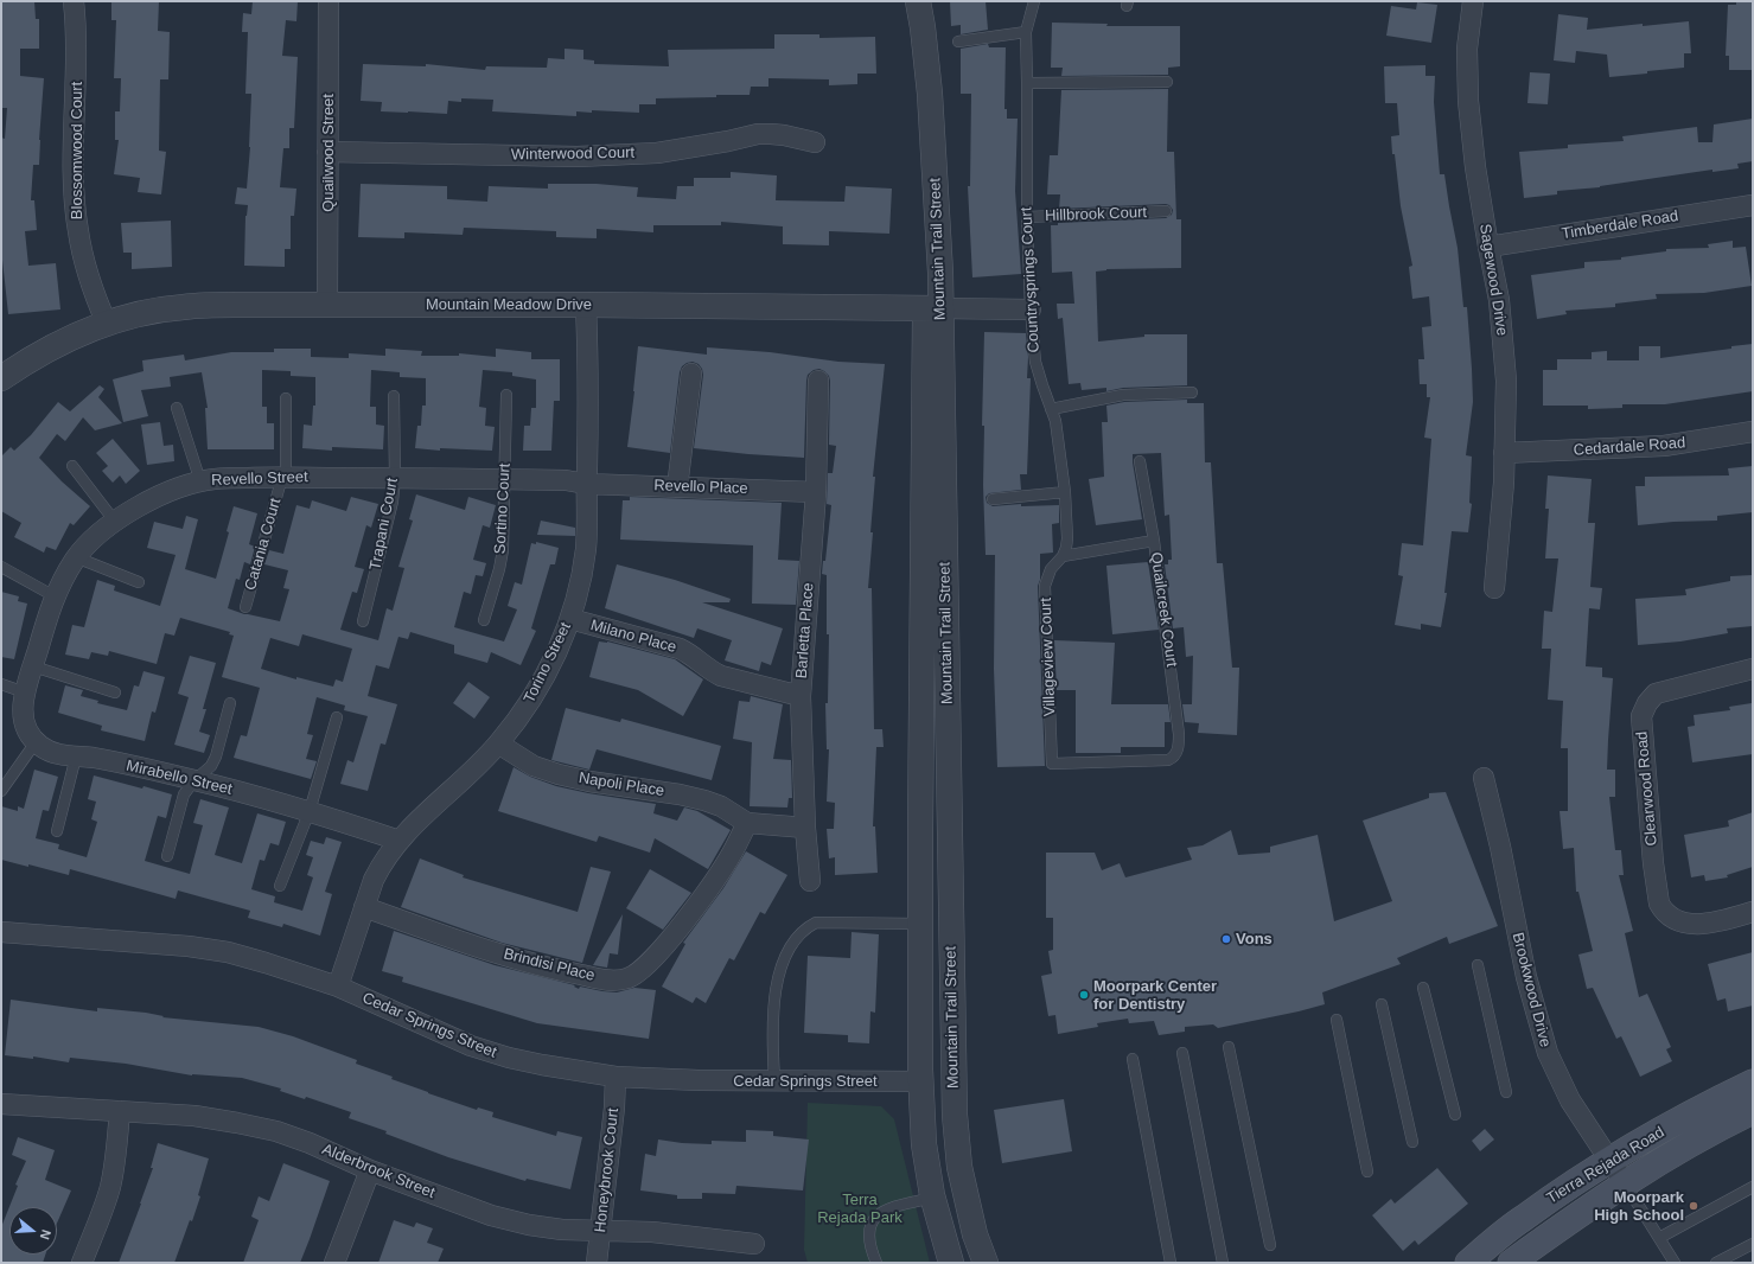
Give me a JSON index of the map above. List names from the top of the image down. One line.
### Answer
{"streets":{"main road":["Tierra Rejada Road"],"street":["Blossomwood Court","Quailwood Street","Winterwood Court","Timberdale Road","Mountain Trail Street","Sagewood Drive","Mountain Meadow Drive","Cedardale Road","Revello Street","Revello Place","Barletta Place","Milano Place","Torino Street","Mirabello Street","Napoli Place","Clearwood Road","Brindisi Place","Brookwood Drive","Cedar Springs Street","Honeybrook Court","Alderbrook Street"],"lane":["Hillbrook Court","Countrysprings Court","Sortino Court","Trapani Court","Catania Court","Quailcreek Court","Villageview Court"]},"crossings":[["Blossomwood Court","Mountain Meadow Drive"],["Quailwood Street","Winterwood Court"],["Quailwood Street","Mountain Meadow Drive"],["Hillbrook Court","Countrysprings Court"],["Timberdale Road","Sagewood Drive"],["Mountain Trail Street","Mountain Meadow Drive"],["Mountain Trail Street","Cedar Springs Street"],["Countrysprings Court","Mountain Meadow Drive"],["Countrysprings Court","Villageview Court"],["Sagewood Drive","Cedardale Road"],["Mountain Meadow Drive","Torino Street"],["Revello Street","Revello Place"],["Revello Street","Sortino Court"],["Revello Street","Trapani Court"],["Revello Street","Catania Court"],["Revello Street","Torino Street"],["Revello Place","Barletta Place"],["Revello Place","Torino Street"],["Quailcreek Court","Villageview Court"],["Barletta Place","Milano Place"],["Milano Place","Torino Street"],["Torino Street","Mirabello Street"],["Torino Street","Napoli Place"],["Torino Street","Brindisi Place"],["Torino Street","Cedar Springs Street"],["Napoli Place","Brindisi Place"],["Brookwood Drive","Tierra Rejada Road"],["Cedar Springs Street","Honeybrook Court"],["Honeybrook Court","Alderbrook Street"]],"parks":["Terra Rejada Park"],"places":["Vons","Moorpark Center for Dentistry","Moorpark High School"],"north":"right"}
